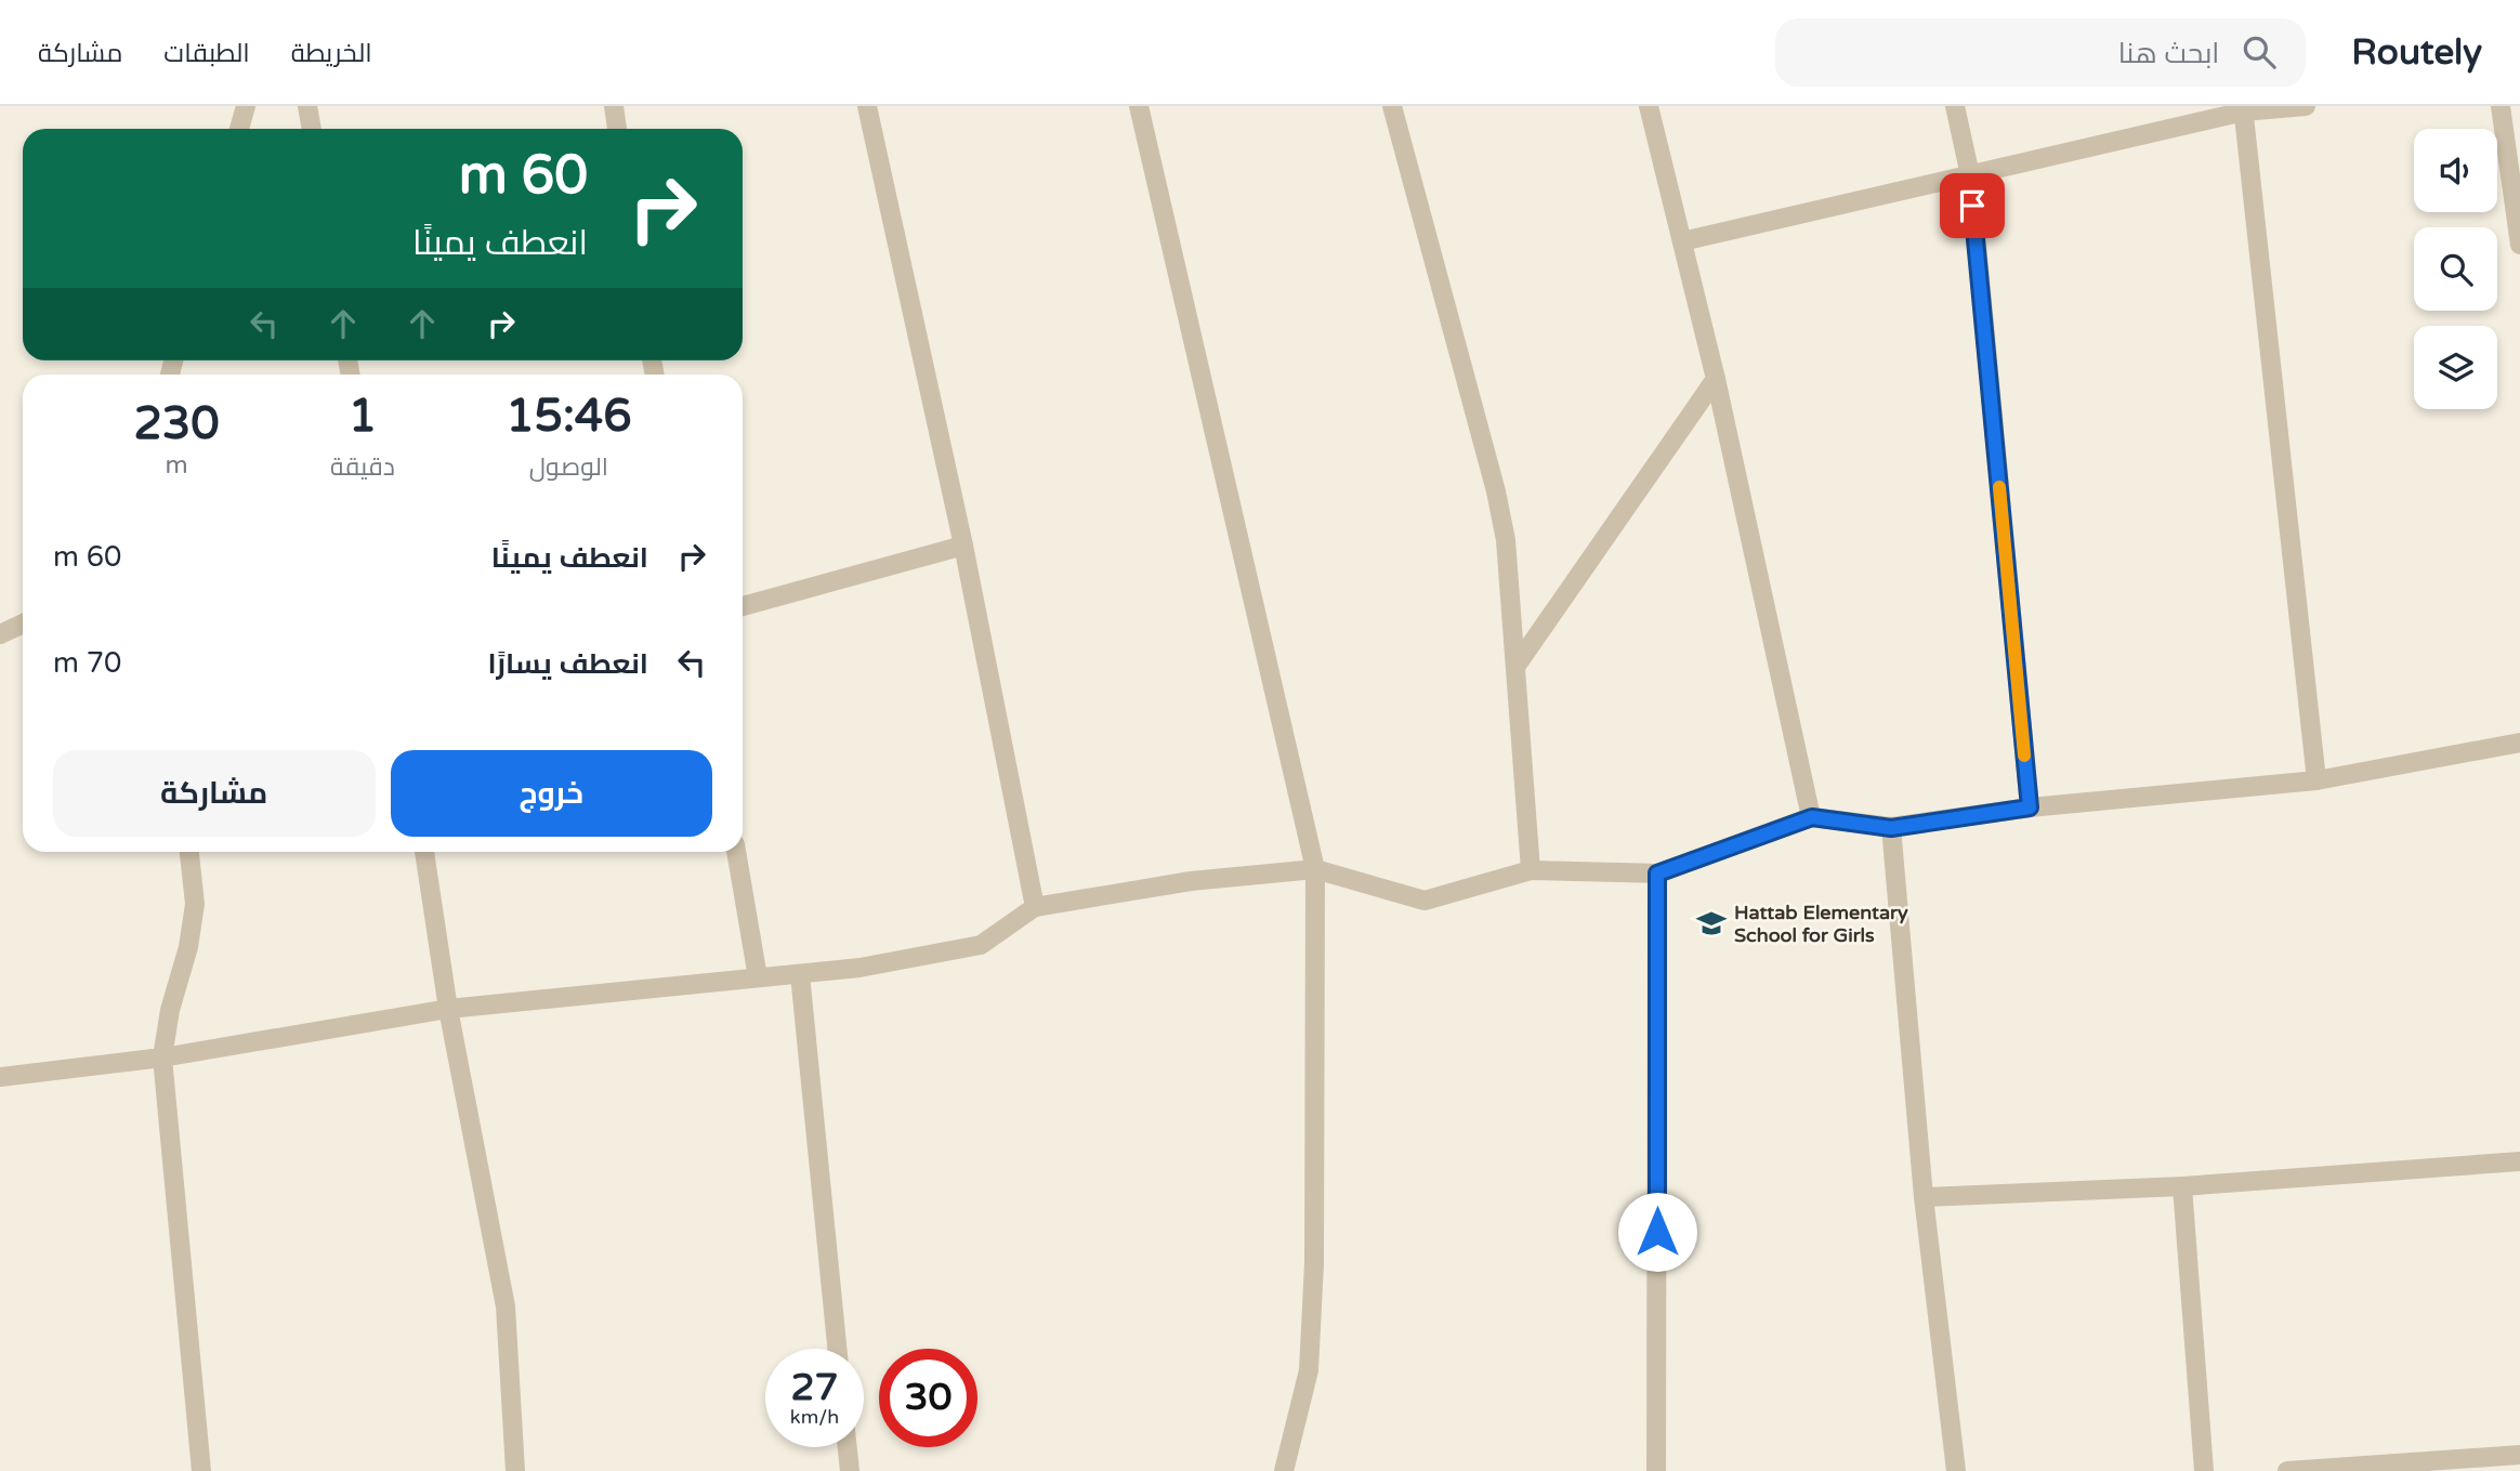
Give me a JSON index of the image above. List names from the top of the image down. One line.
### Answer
{"places":{"school or university":["Hattab Elementary School for Girls"]},"page":{"header":"Routely","search":"ابحث هنا","nav":["الخريطة","الطبقات","مشاركة"],"turn":["60 m","انعطف يمينًا"],"eta":["15:46","الوصول","1","دقيقة","230","m"],"list":[{"name":"انعطف يمينًا","value":"60 m"},{"name":"انعطف يسارًا","value":"70 m"}],"buttons":["خروج","مشاركة"],"speed":"27 km/h","limit":"30"}}
